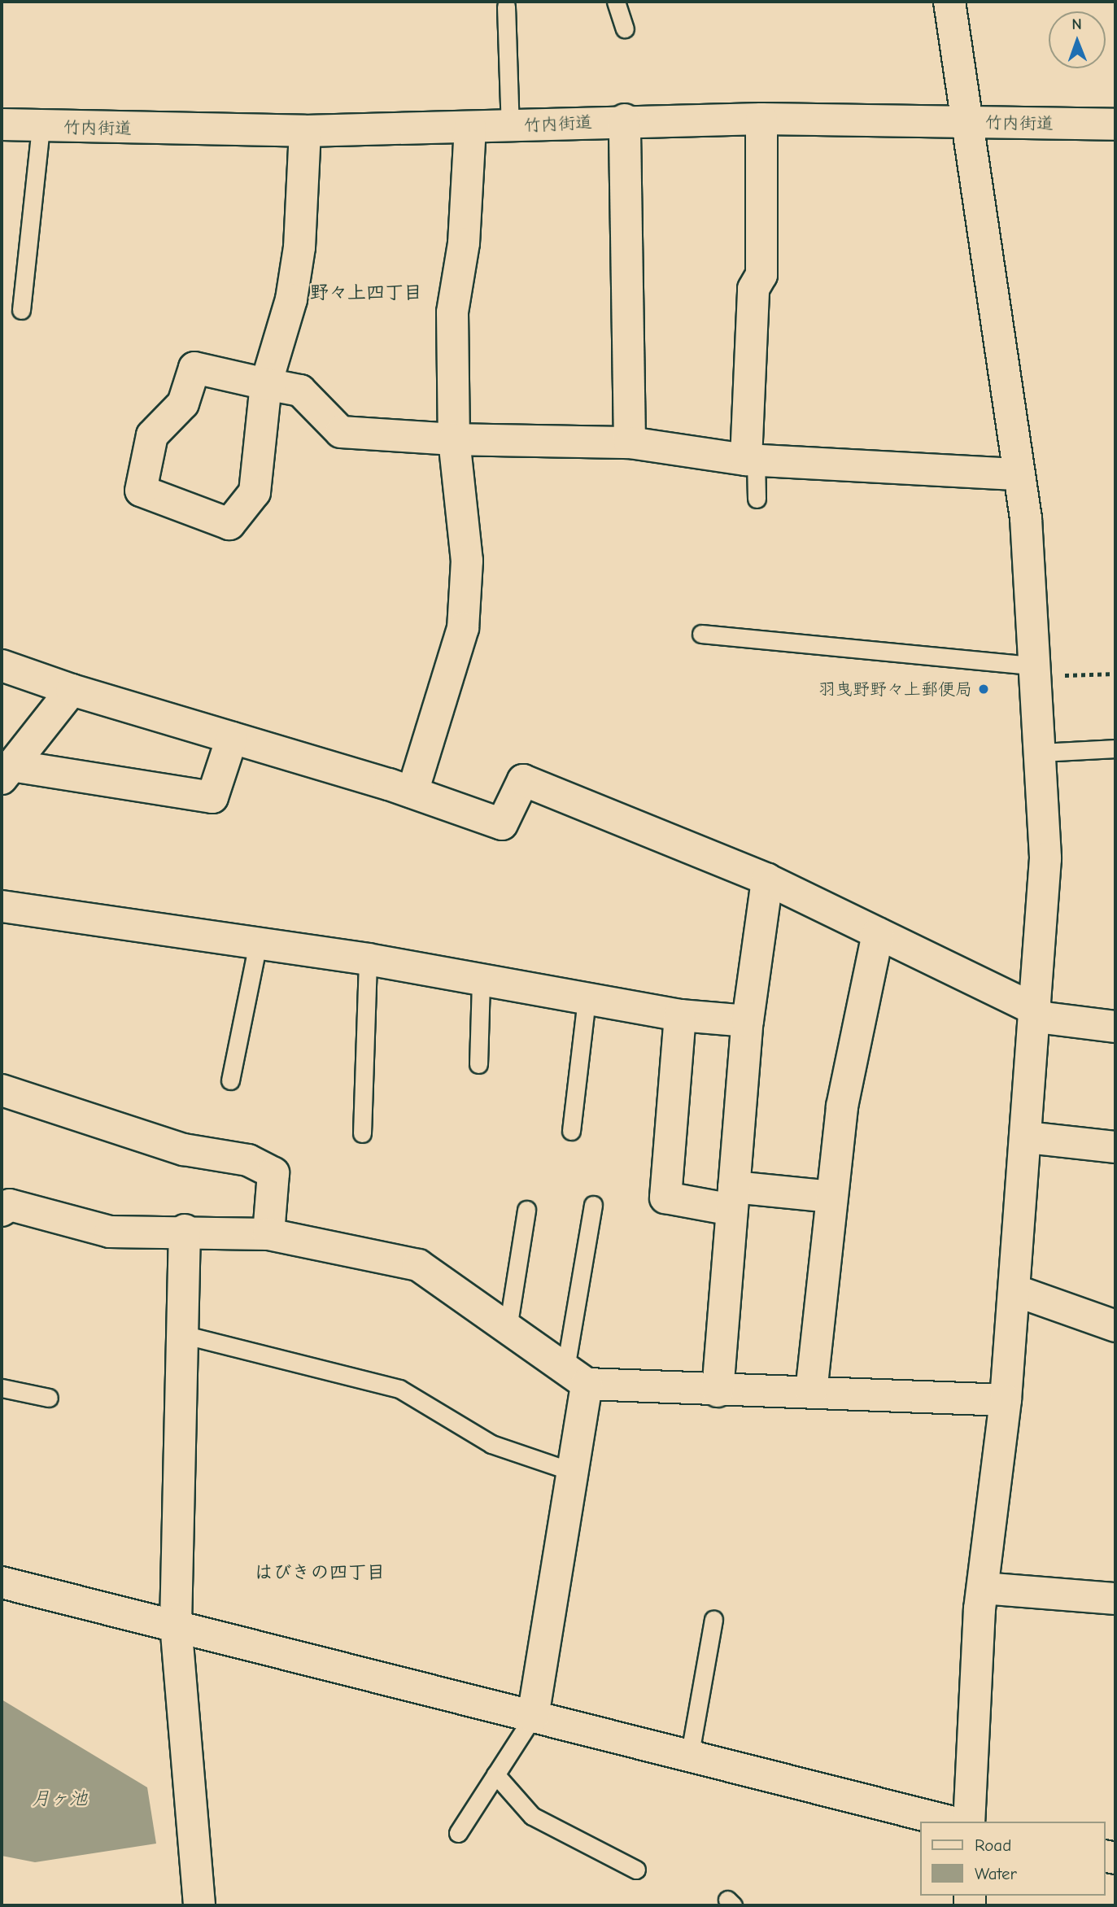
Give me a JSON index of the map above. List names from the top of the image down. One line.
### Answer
{"streets":{"street":["竹内街道"]},"districts":["野々上四丁目","はびきの四丁目"],"water":["月ヶ池"],"places":["羽曳野野々上郵便局"],"legend":["Road","Water"],"north":"top"}
